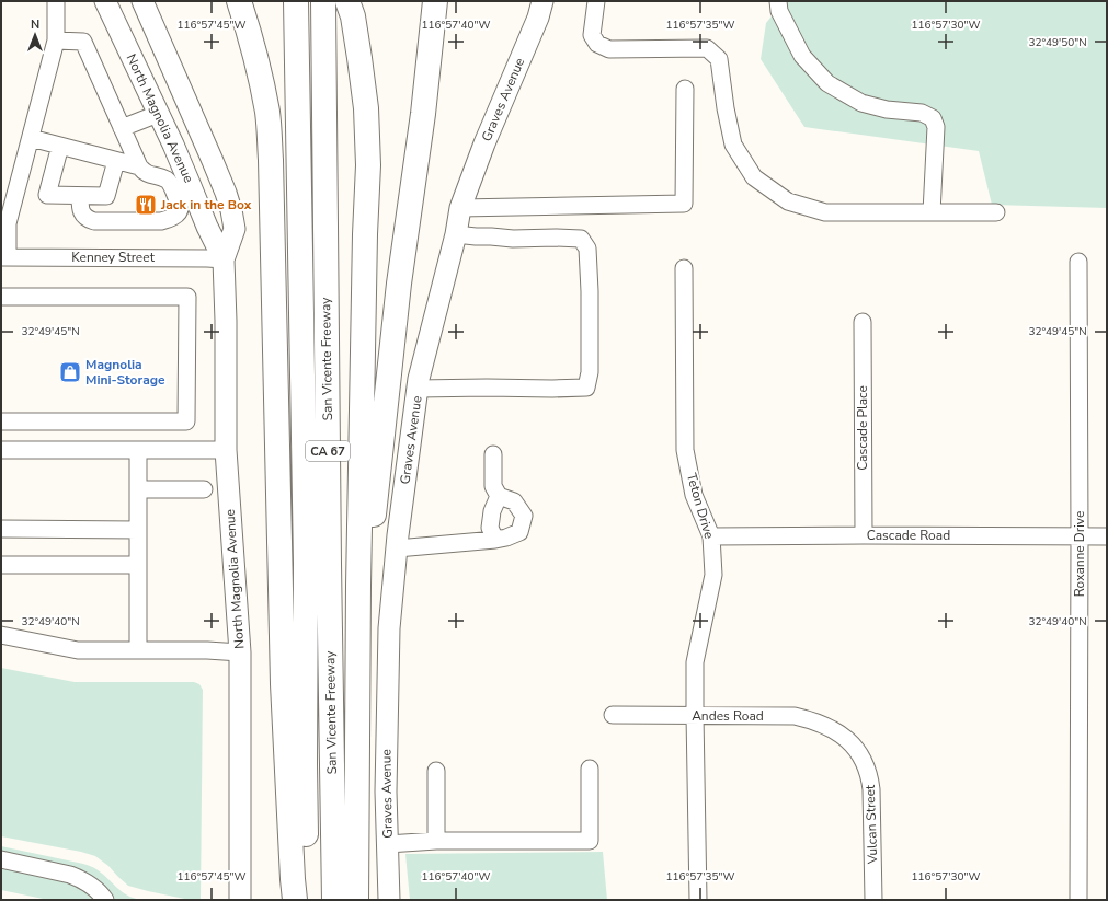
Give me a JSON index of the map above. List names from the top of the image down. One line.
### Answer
{"streets":{"highway":["San Vicente Freeway","CA 67"],"main road":["Graves Avenue","North Magnolia Avenue"],"street":["Kenney Street","Cascade Place","Teton Drive","Cascade Road","Roxanne Drive","Andes Road","Vulcan Street"]},"crossings":[["North Magnolia Avenue","Kenney Street"],["Cascade Place","Cascade Road"],["Teton Drive","Cascade Road"],["Teton Drive","Andes Road"],["Cascade Road","Roxanne Drive"],["Andes Road","Vulcan Street"]],"places":{"restaurant":["Jack in the Box"],"shop":["Magnolia Mini-Storage"]},"north":"top","coordinates":["116°57'45\"W","116°57'40\"W","116°57'35\"W","116°57'30\"W","32°49'50\"N","32°49'45\"N","32°49'40\"N"]}
